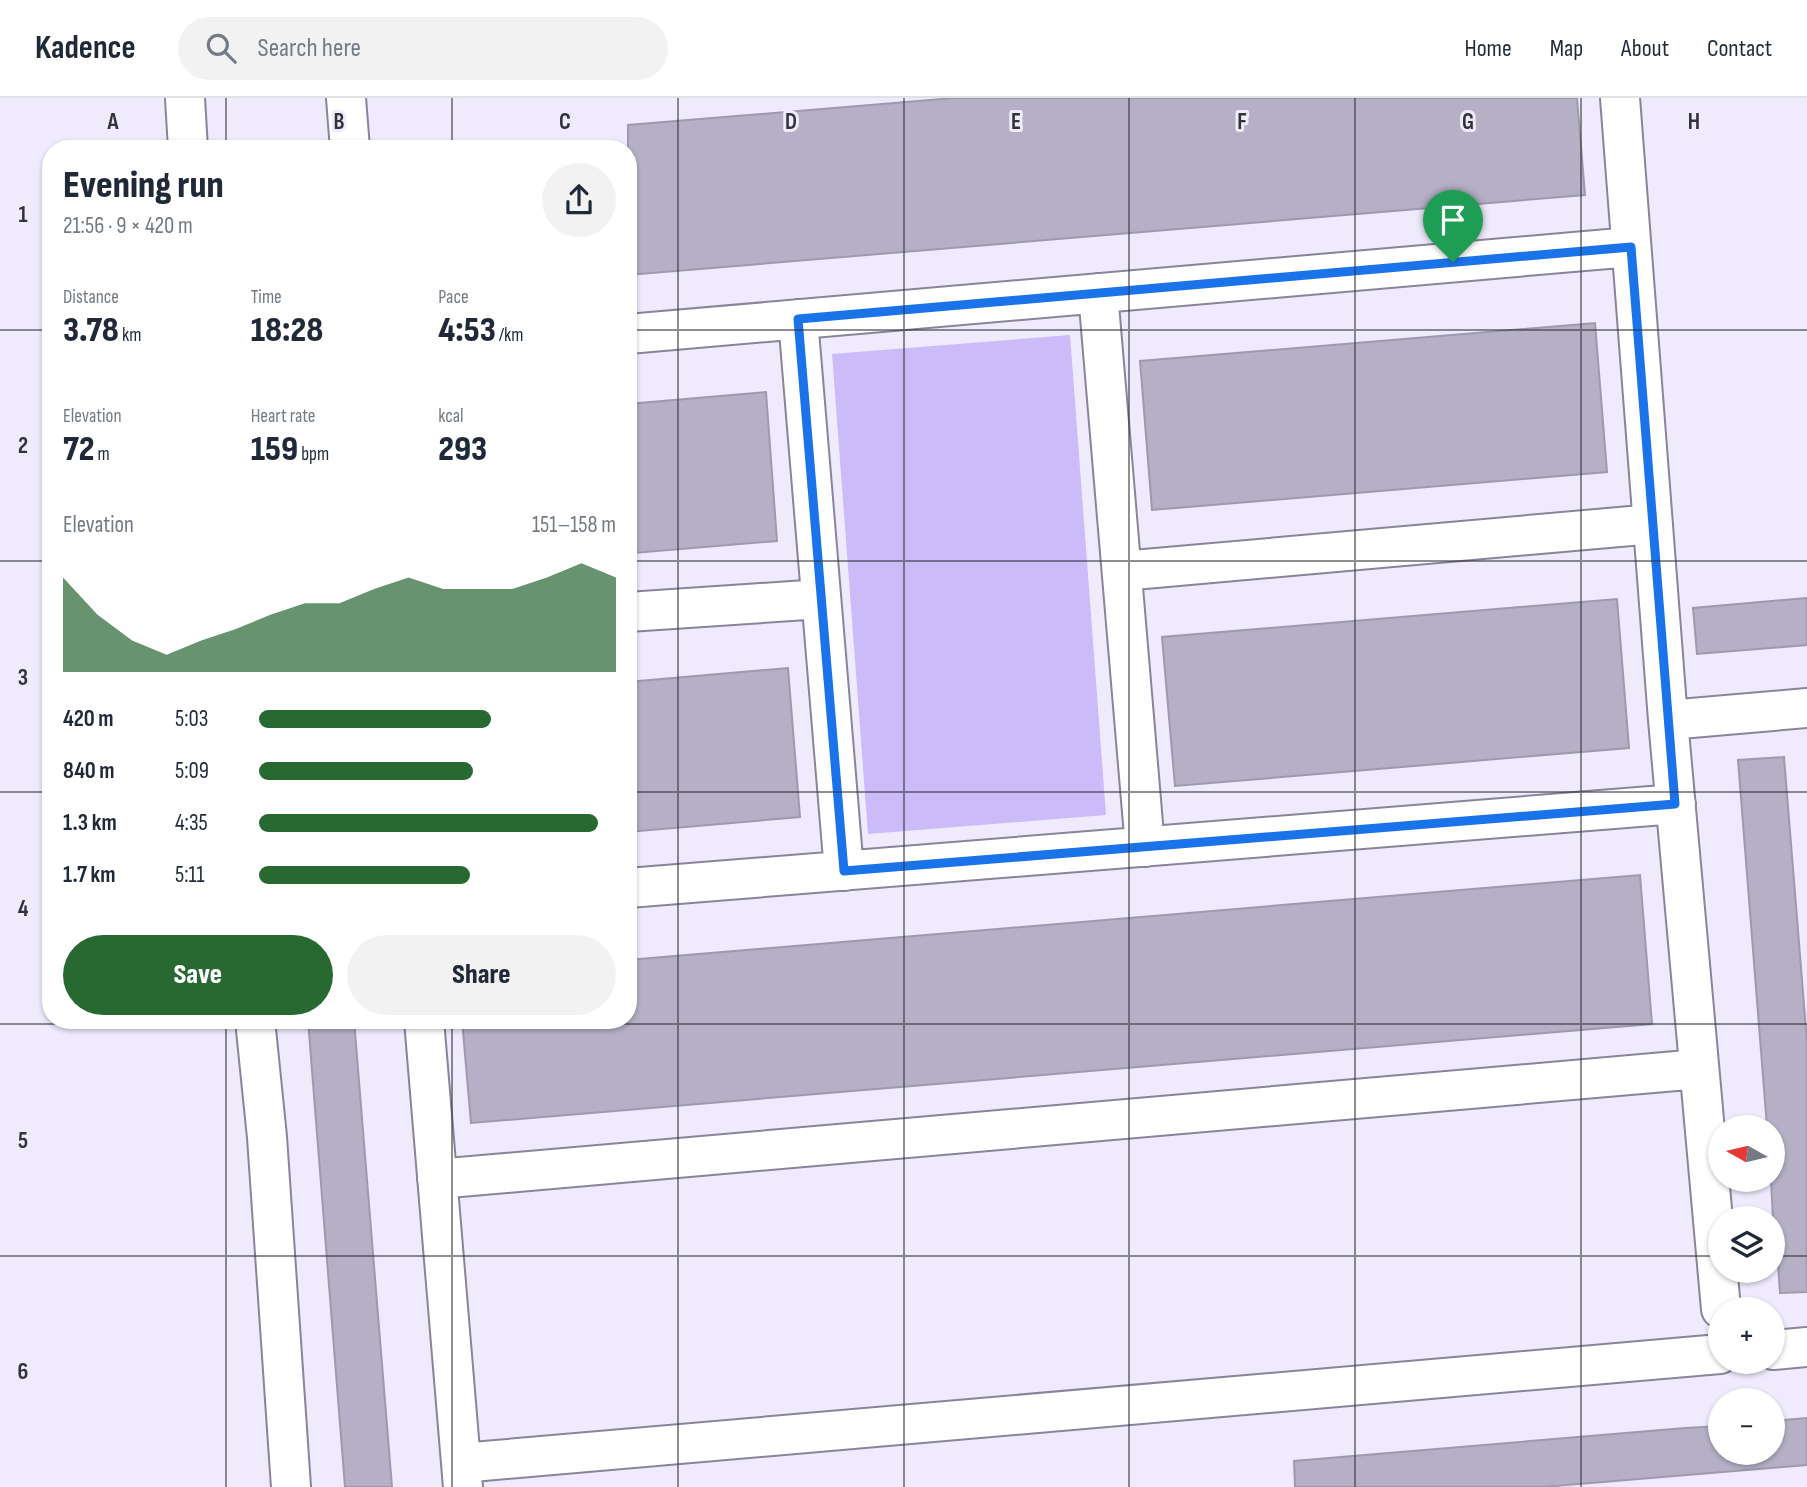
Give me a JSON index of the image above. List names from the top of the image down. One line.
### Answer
{"north":"left","page":{"header":"Kadence","search":"Search here","nav":["Home","Map","About","Contact"],"heading":["Evening run","21:56 · 9 × 420 m"],"stats":[["Distance","3.78 km"],["Time","18:28"],["Pace","4:53 /km"],["Elevation","72 m"],["Heart rate","159 bpm"],["kcal","293"]],"chart":["Elevation","151–158 m"],"list":[{"name":"420 m","note":"5:03"},{"name":"840 m","note":"5:09"},{"name":"1.3 km","note":"4:35"},{"name":"1.7 km","note":"5:11"}],"buttons":["Save","Share"],"map_buttons":["+","−"]},"grid":{"columns":["A","B","C","D","E","F","G","H"],"rows":["1","2","3","4","5","6"]}}
